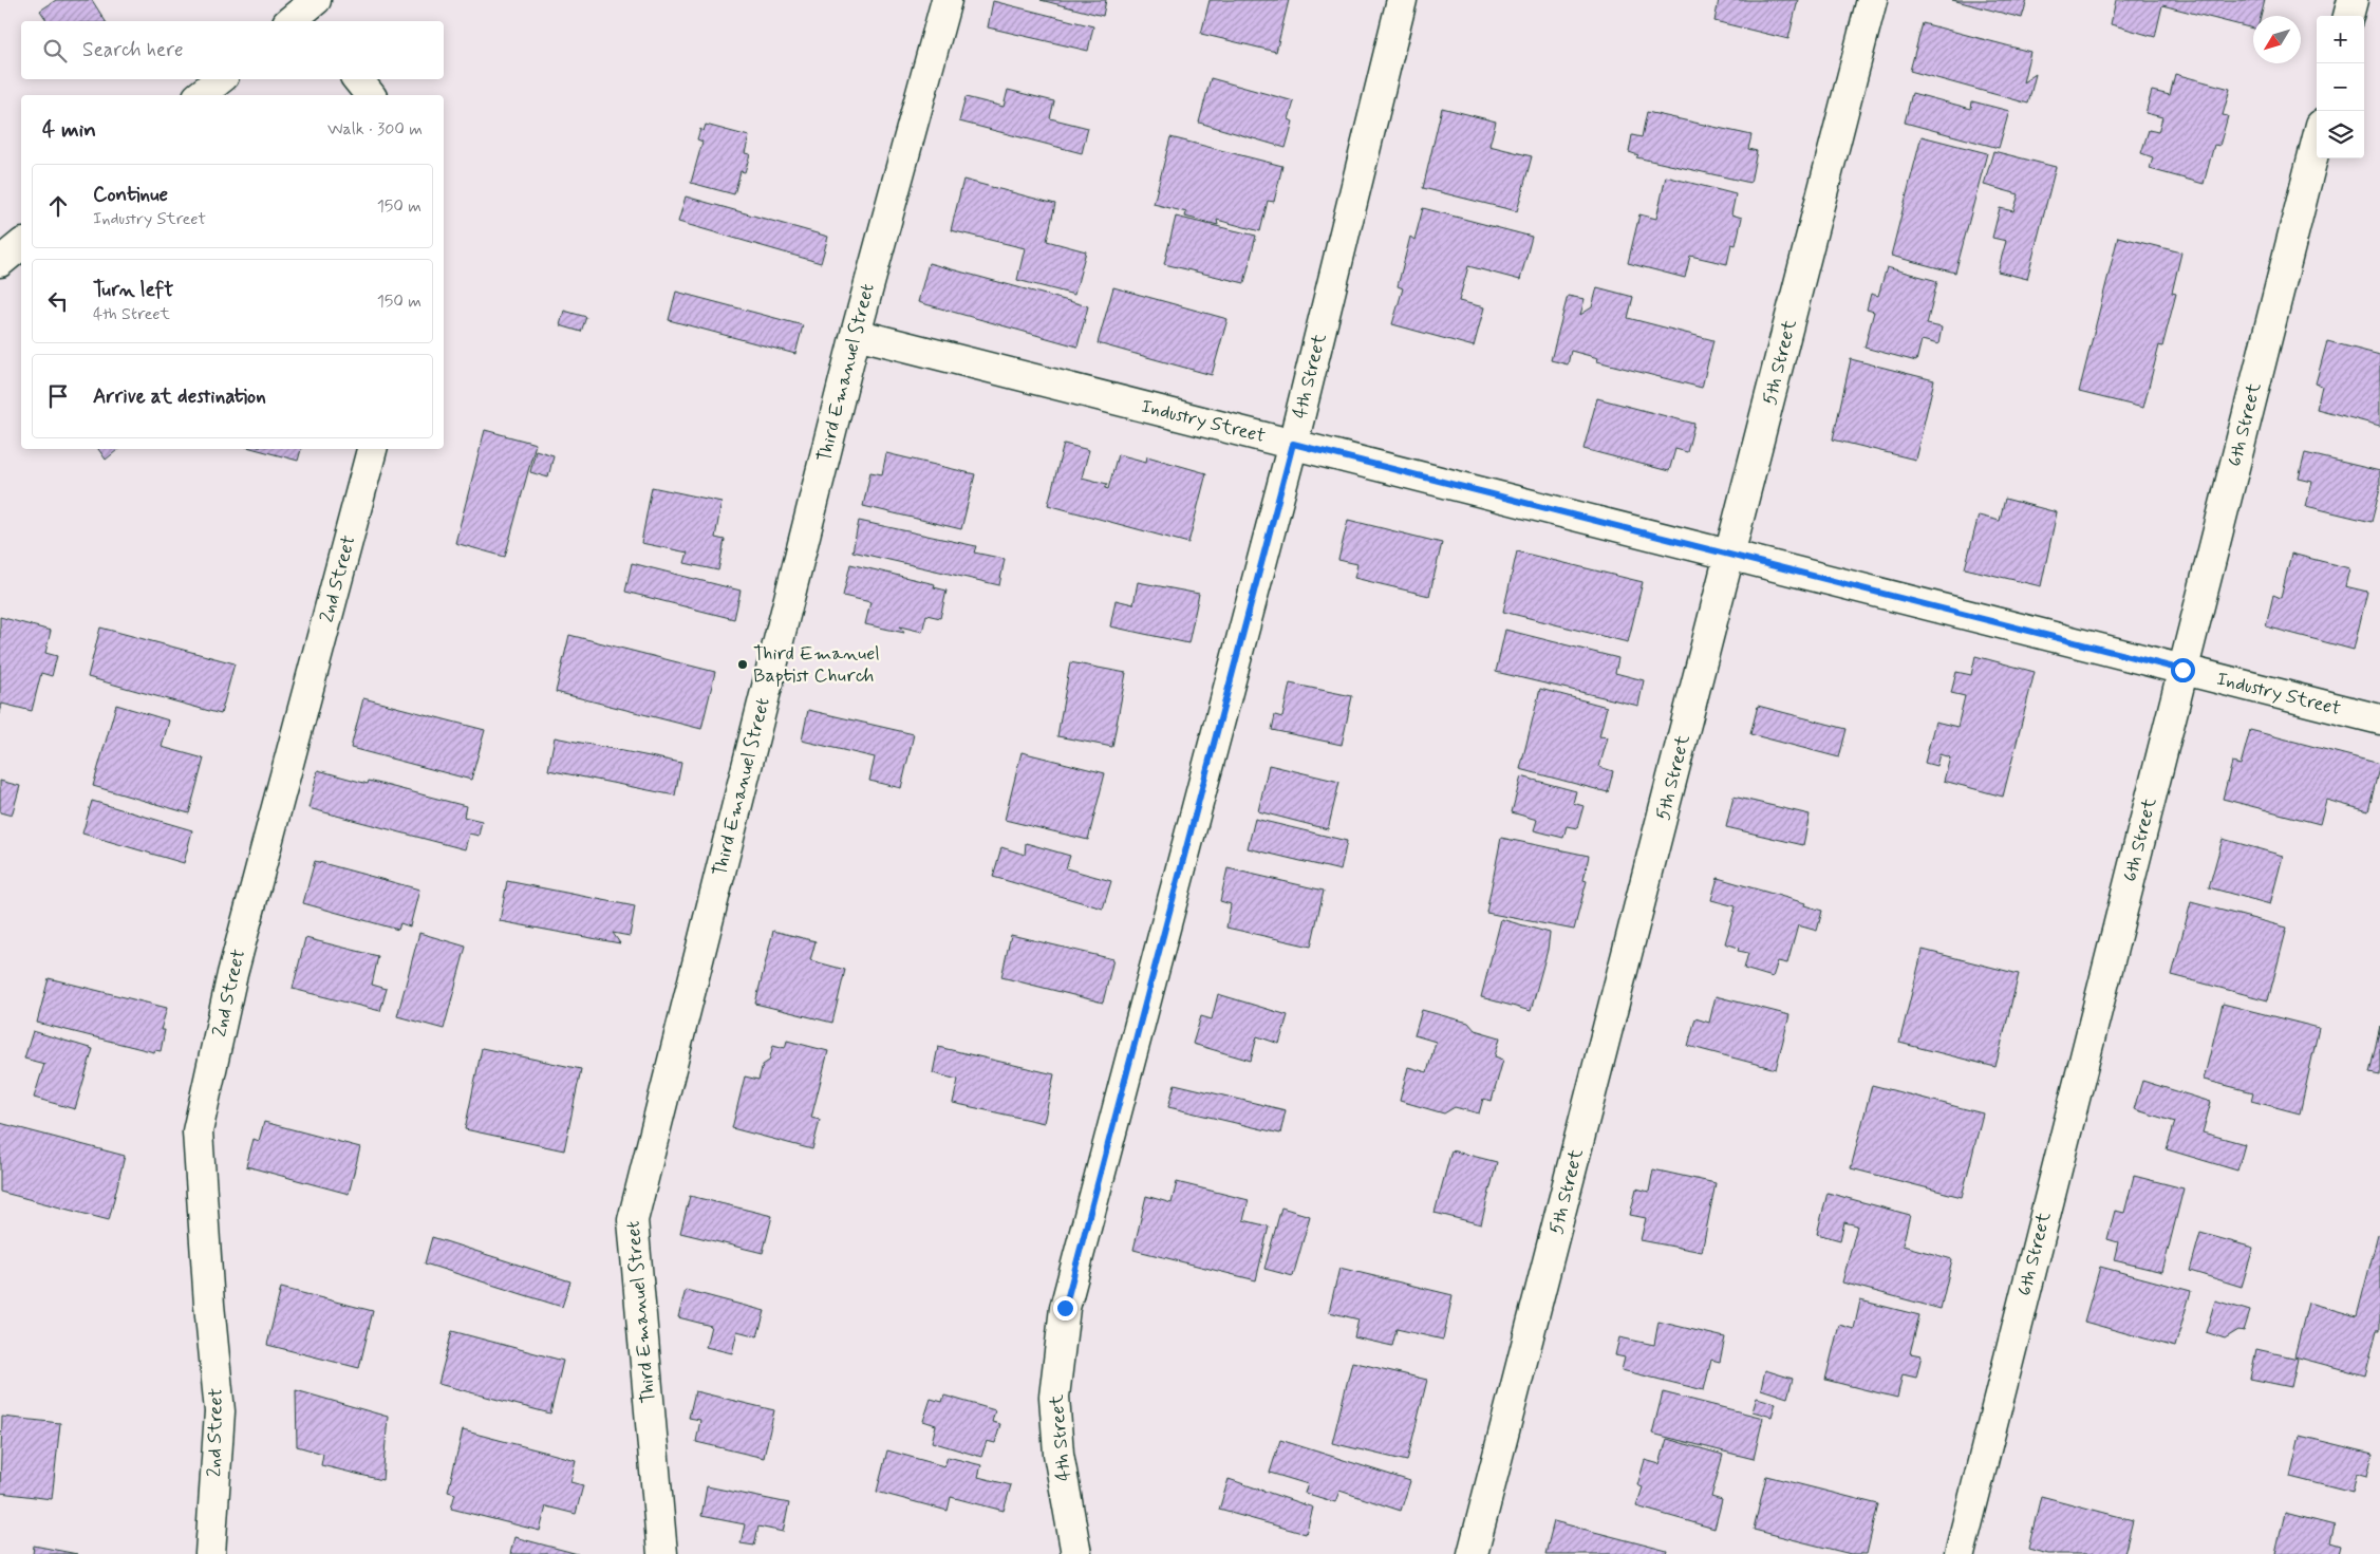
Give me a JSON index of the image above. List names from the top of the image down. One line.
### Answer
{"streets":{"street":["5th Street","Third Emanuel Street","4th Street","Industry Street","6th Street","2nd Street"]},"crossings":[["5th Street","Industry Street"],["Third Emanuel Street","Industry Street"],["4th Street","Industry Street"],["Industry Street","6th Street"]],"places":["Third Emanuel Baptist Church"],"north":"bottom left","page":{"map_buttons":["+","−"],"search":"Search here","heading":["4 min","Walk · 300 m"],"list":[["Continue","Industry Street","150 m"],["Turn left","4th Street","150 m"],"Arrive at destination"]}}
